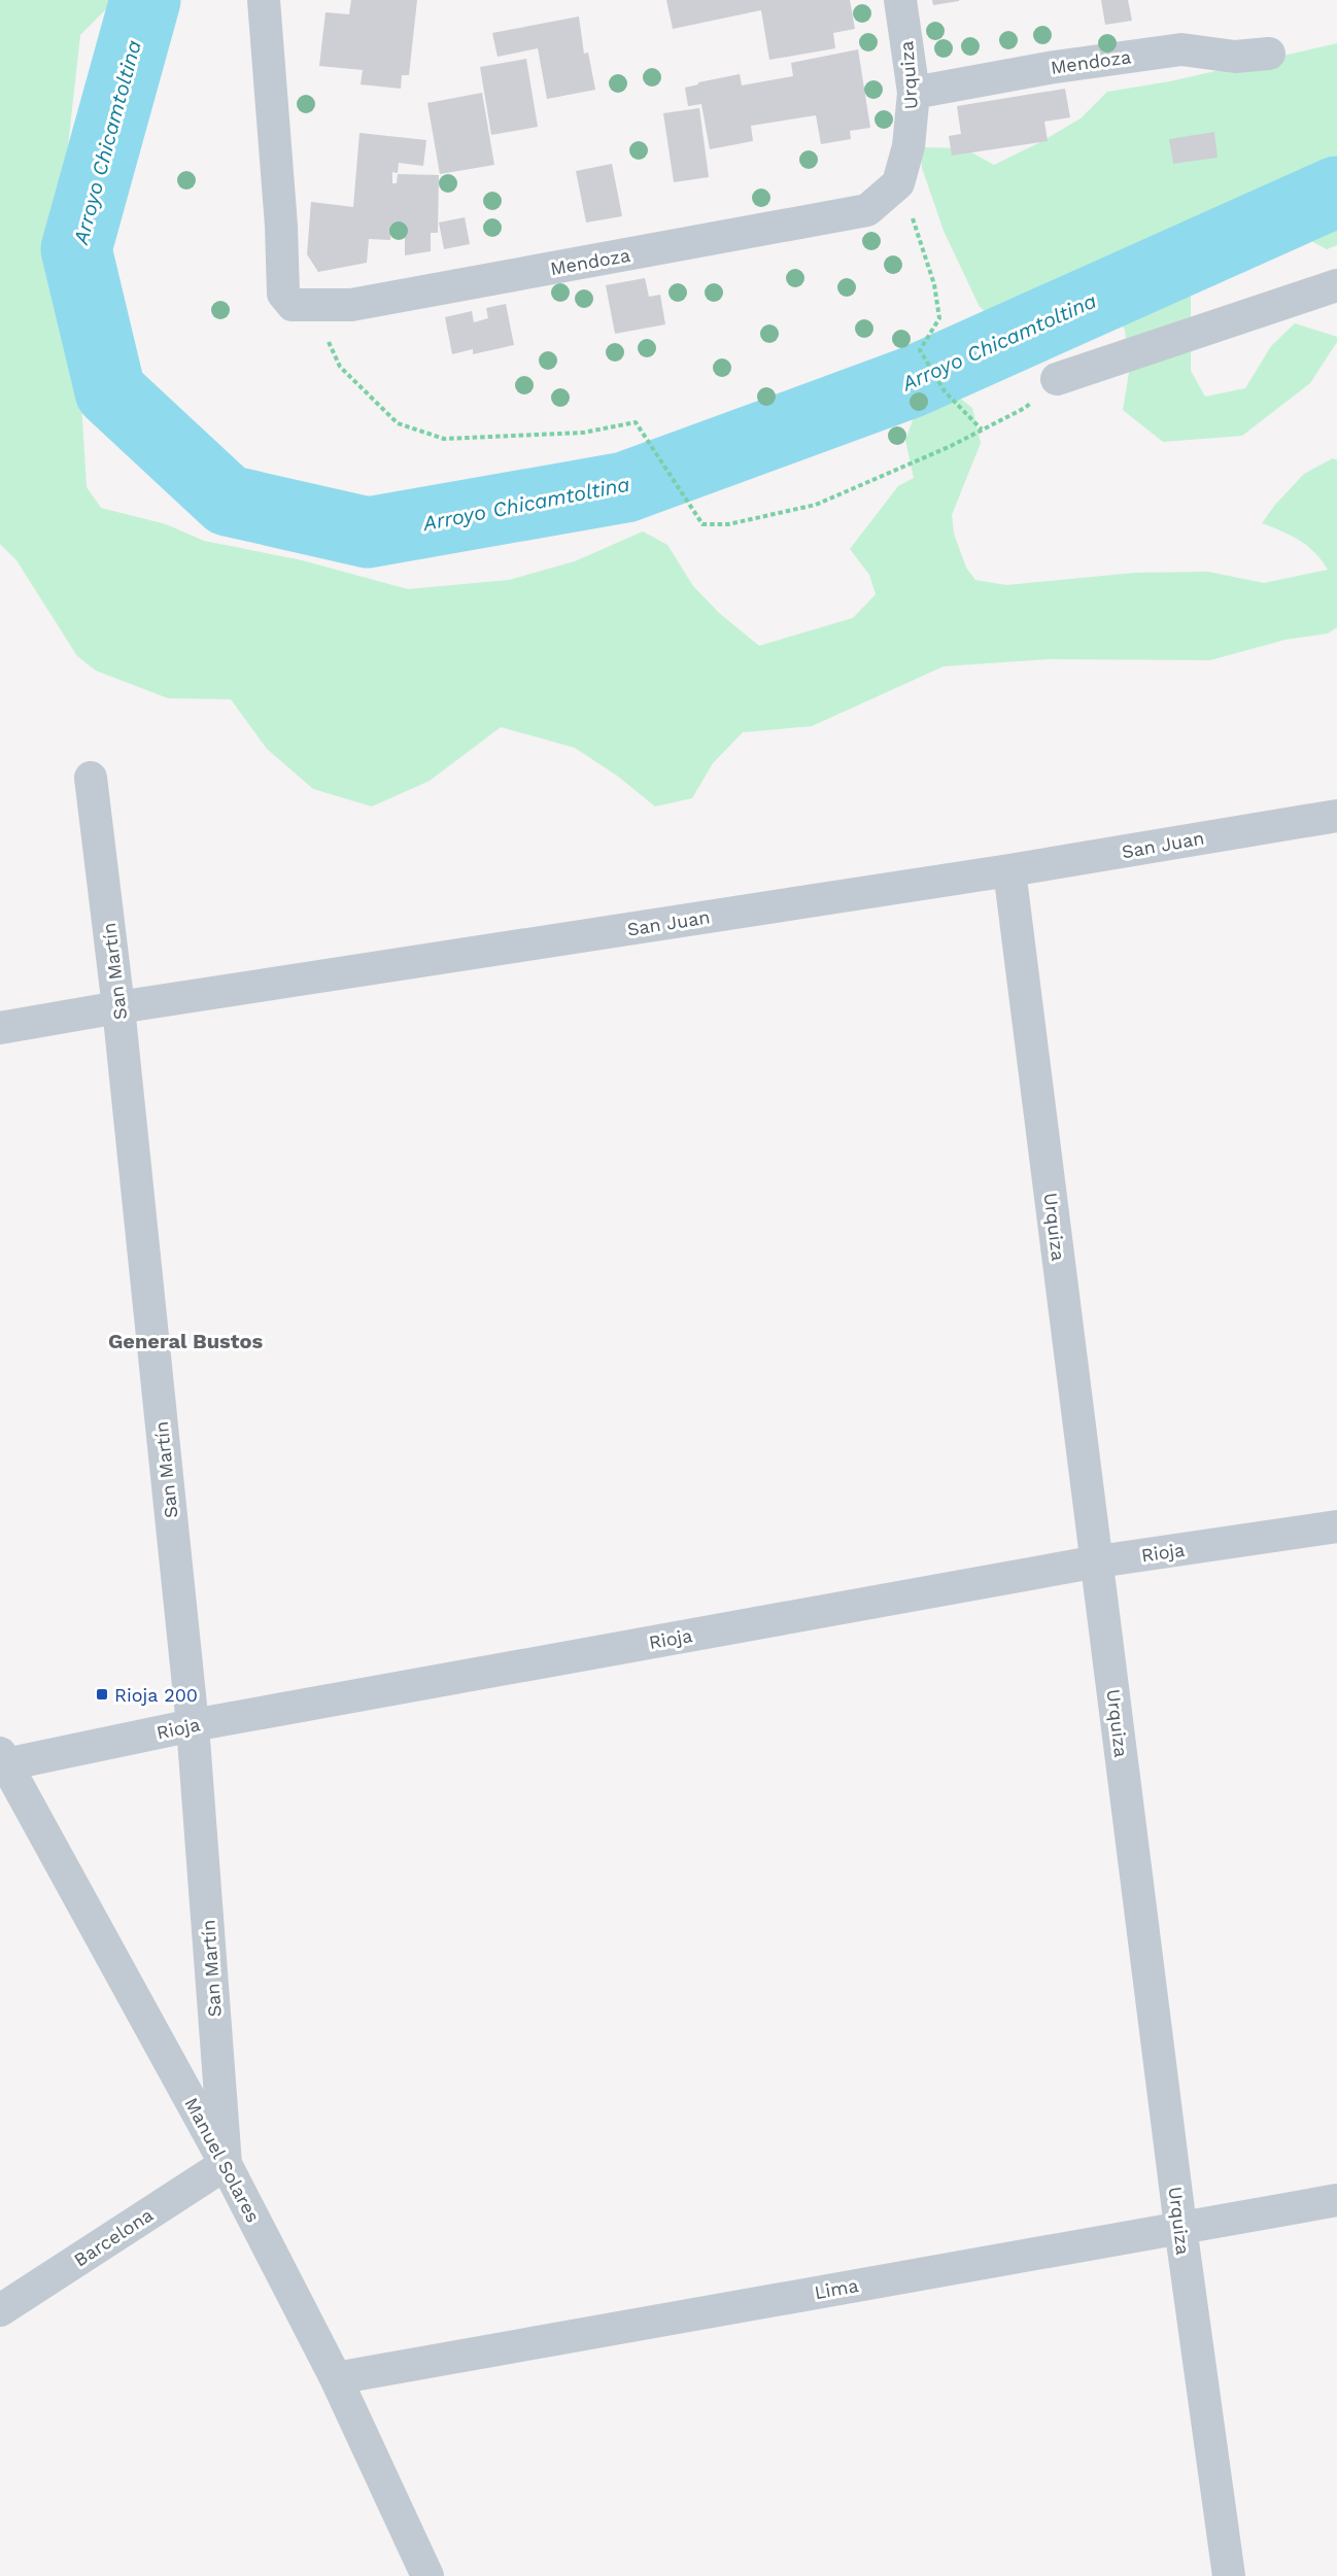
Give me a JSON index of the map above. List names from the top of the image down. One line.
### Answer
{"streets":{"street":["Mendoza","Urquiza","San Juan","San Martín","Rioja","Manuel Solares","Barcelona","Lima"]},"crossings":[["Mendoza","Urquiza"],["Urquiza","San Juan"],["Urquiza","Rioja"],["Urquiza","Lima"],["San Juan","San Martín"],["San Martín","Rioja"],["San Martín","Manuel Solares"],["San Martín","Barcelona"],["Rioja","Manuel Solares"],["Manuel Solares","Barcelona"],["Manuel Solares","Lima"]],"districts":["General Bustos"],"water":["Arroyo Chicamtoltina"],"places":{"transit":["Rioja 200"]}}
